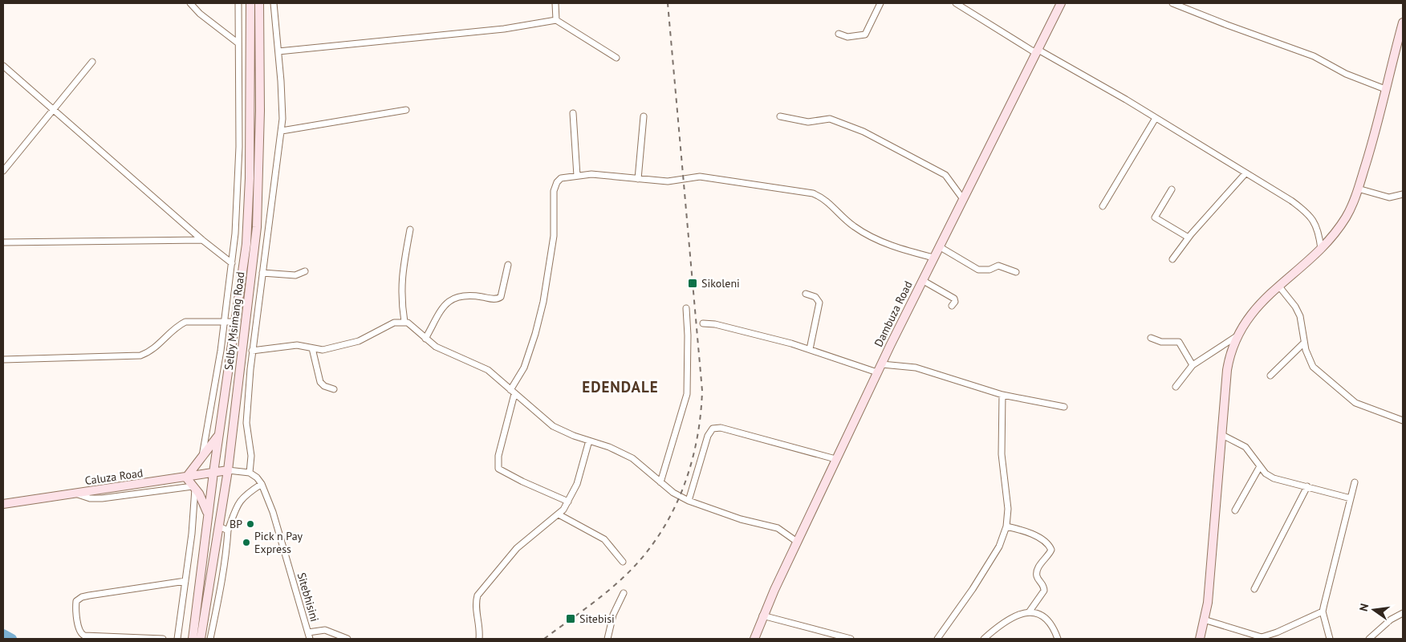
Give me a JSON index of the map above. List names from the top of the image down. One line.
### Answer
{"streets":{"street":["Dambuza Road","Selby Msimang Road","Caluza Road","Sitebhisini"]},"crossings":[["Selby Msimang Road","Caluza Road"]],"districts":["EDENDALE"],"places":{"transit":["Sikoleni","Sitebisi"],"other":["BP","Pick n Pay Express"]},"north":"left"}
